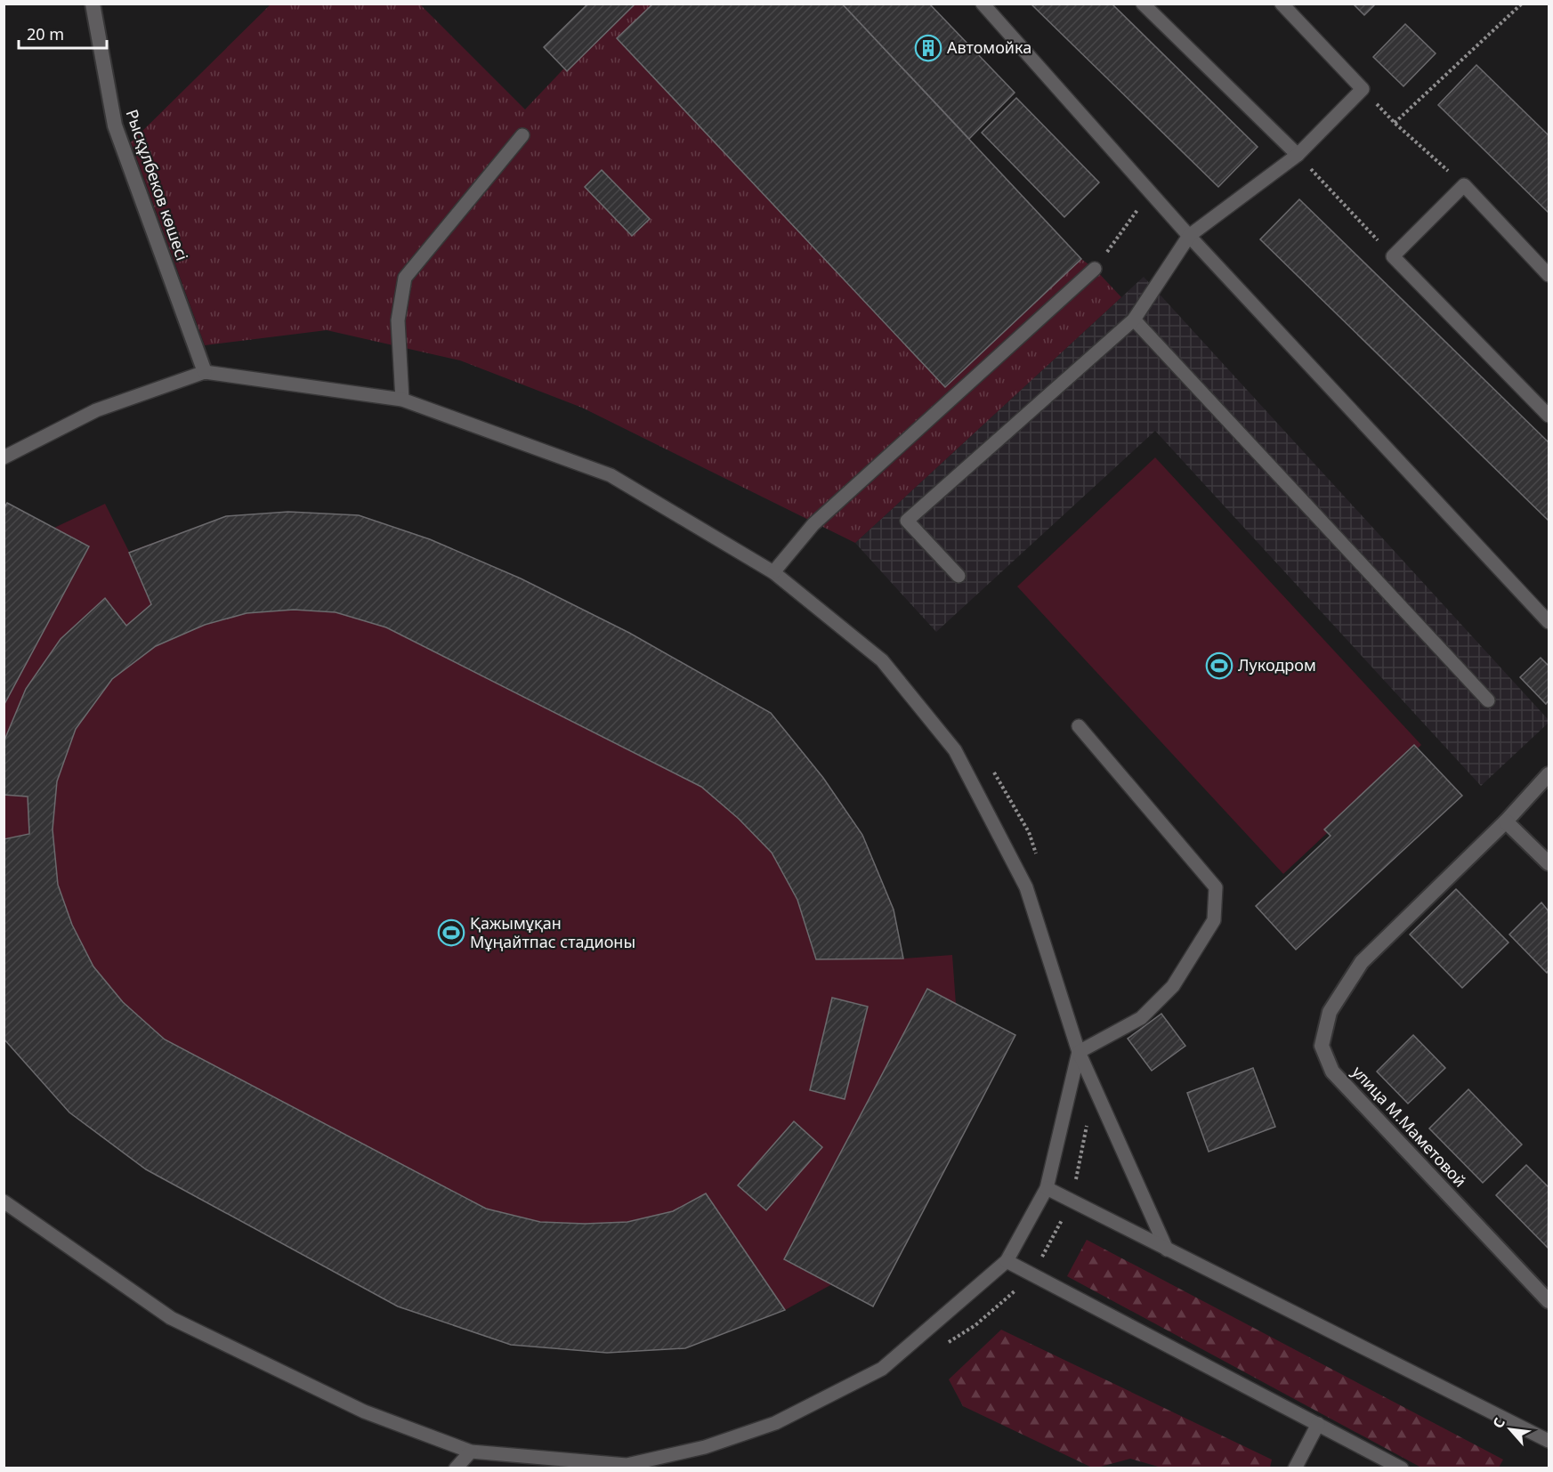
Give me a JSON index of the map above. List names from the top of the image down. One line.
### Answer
{"streets":{"street":["Рысқұлбеков көшесі","улица М.Маметовой"]},"places":{"building":["Автомойка"],"sports":["Лукодром","Қажымұқан Мұңайтпас стадионы"]},"scale_bar":"20 m","north":"top left"}
